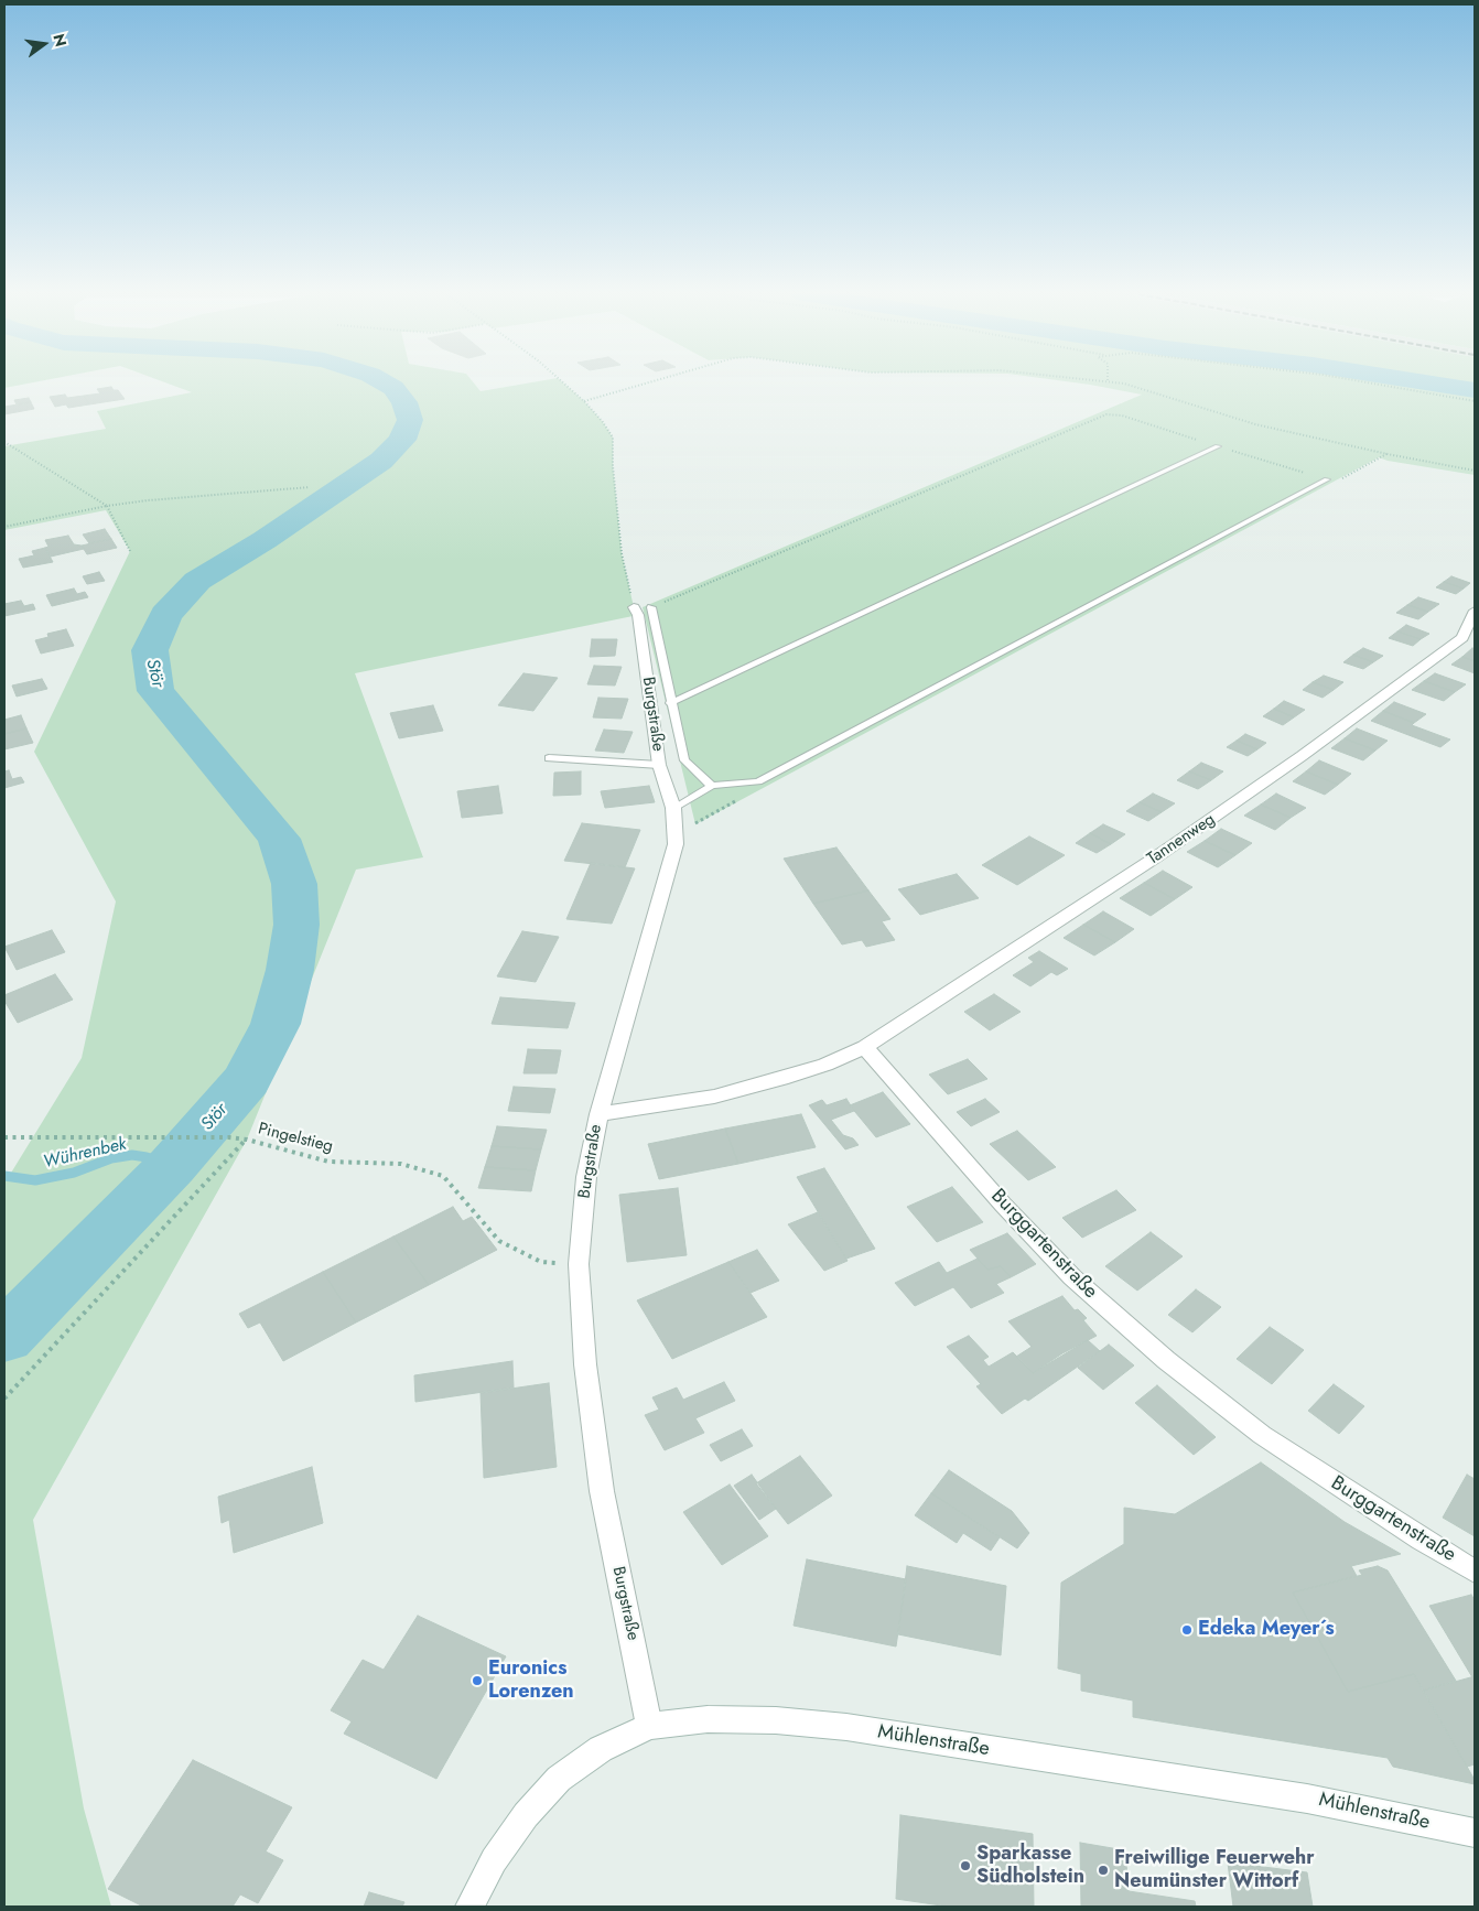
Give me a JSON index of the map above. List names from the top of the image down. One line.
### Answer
{"streets":{"street":["Burgstraße","Tannenweg","Burggartenstraße","Mühlenstraße"],"path":["Pingelstieg"]},"crossings":[["Burgstraße","Pingelstieg"],["Burgstraße","Mühlenstraße"],["Tannenweg","Burggartenstraße"]],"water":["Stör","Wührenbek"],"places":["Edeka Meyer´s","Euronics Lorenzen","Sparkasse Südholstein","Freiwillige Feuerwehr Neumünster Wittorf"],"north":"right"}
